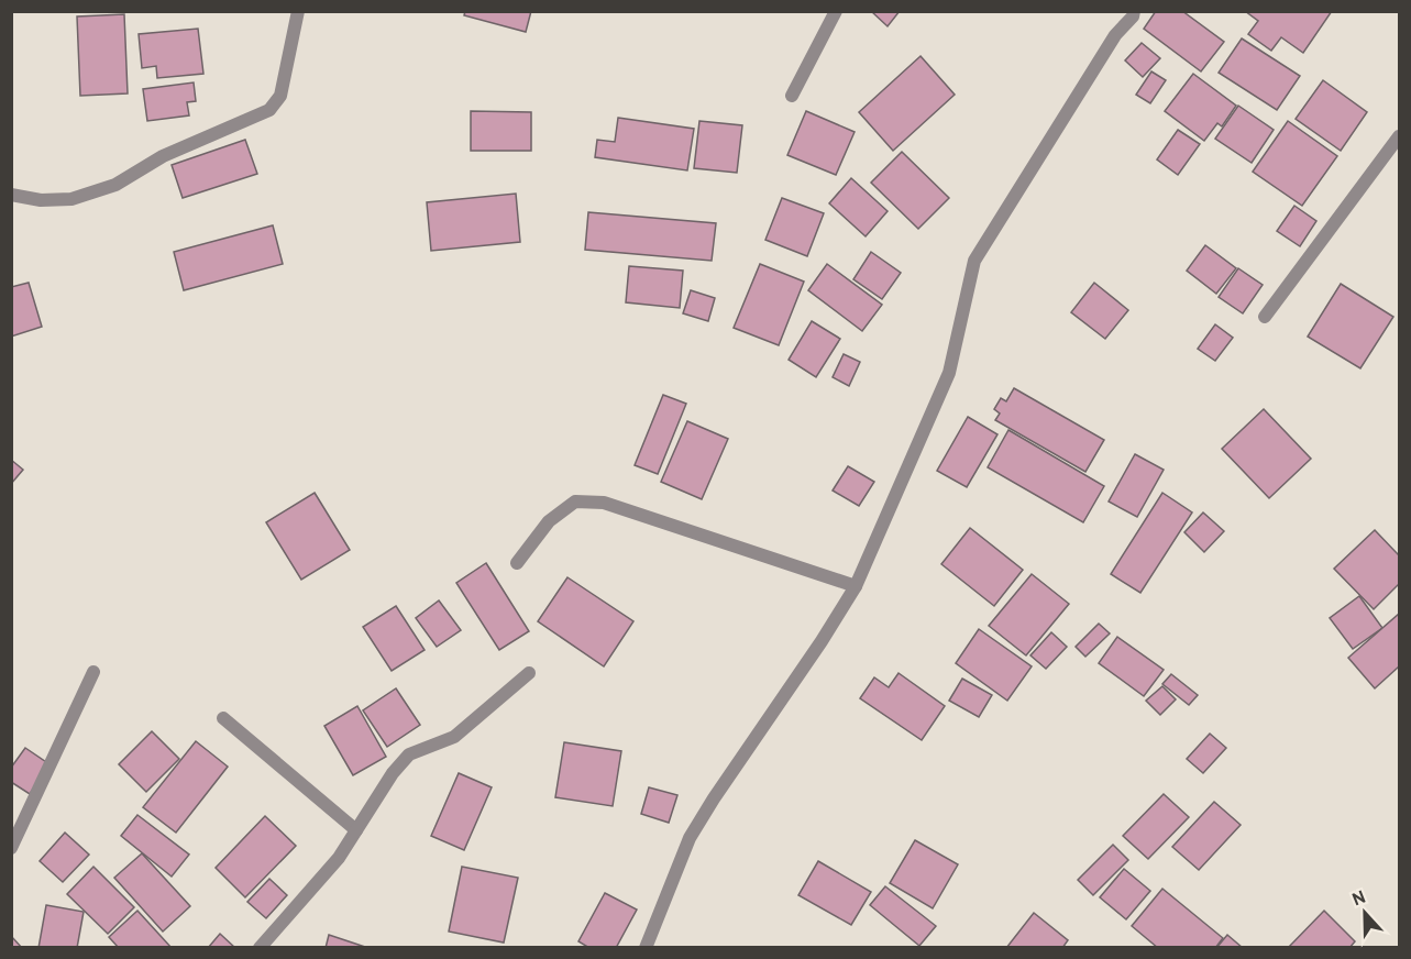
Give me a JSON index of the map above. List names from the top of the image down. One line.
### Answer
{"north":"top"}
